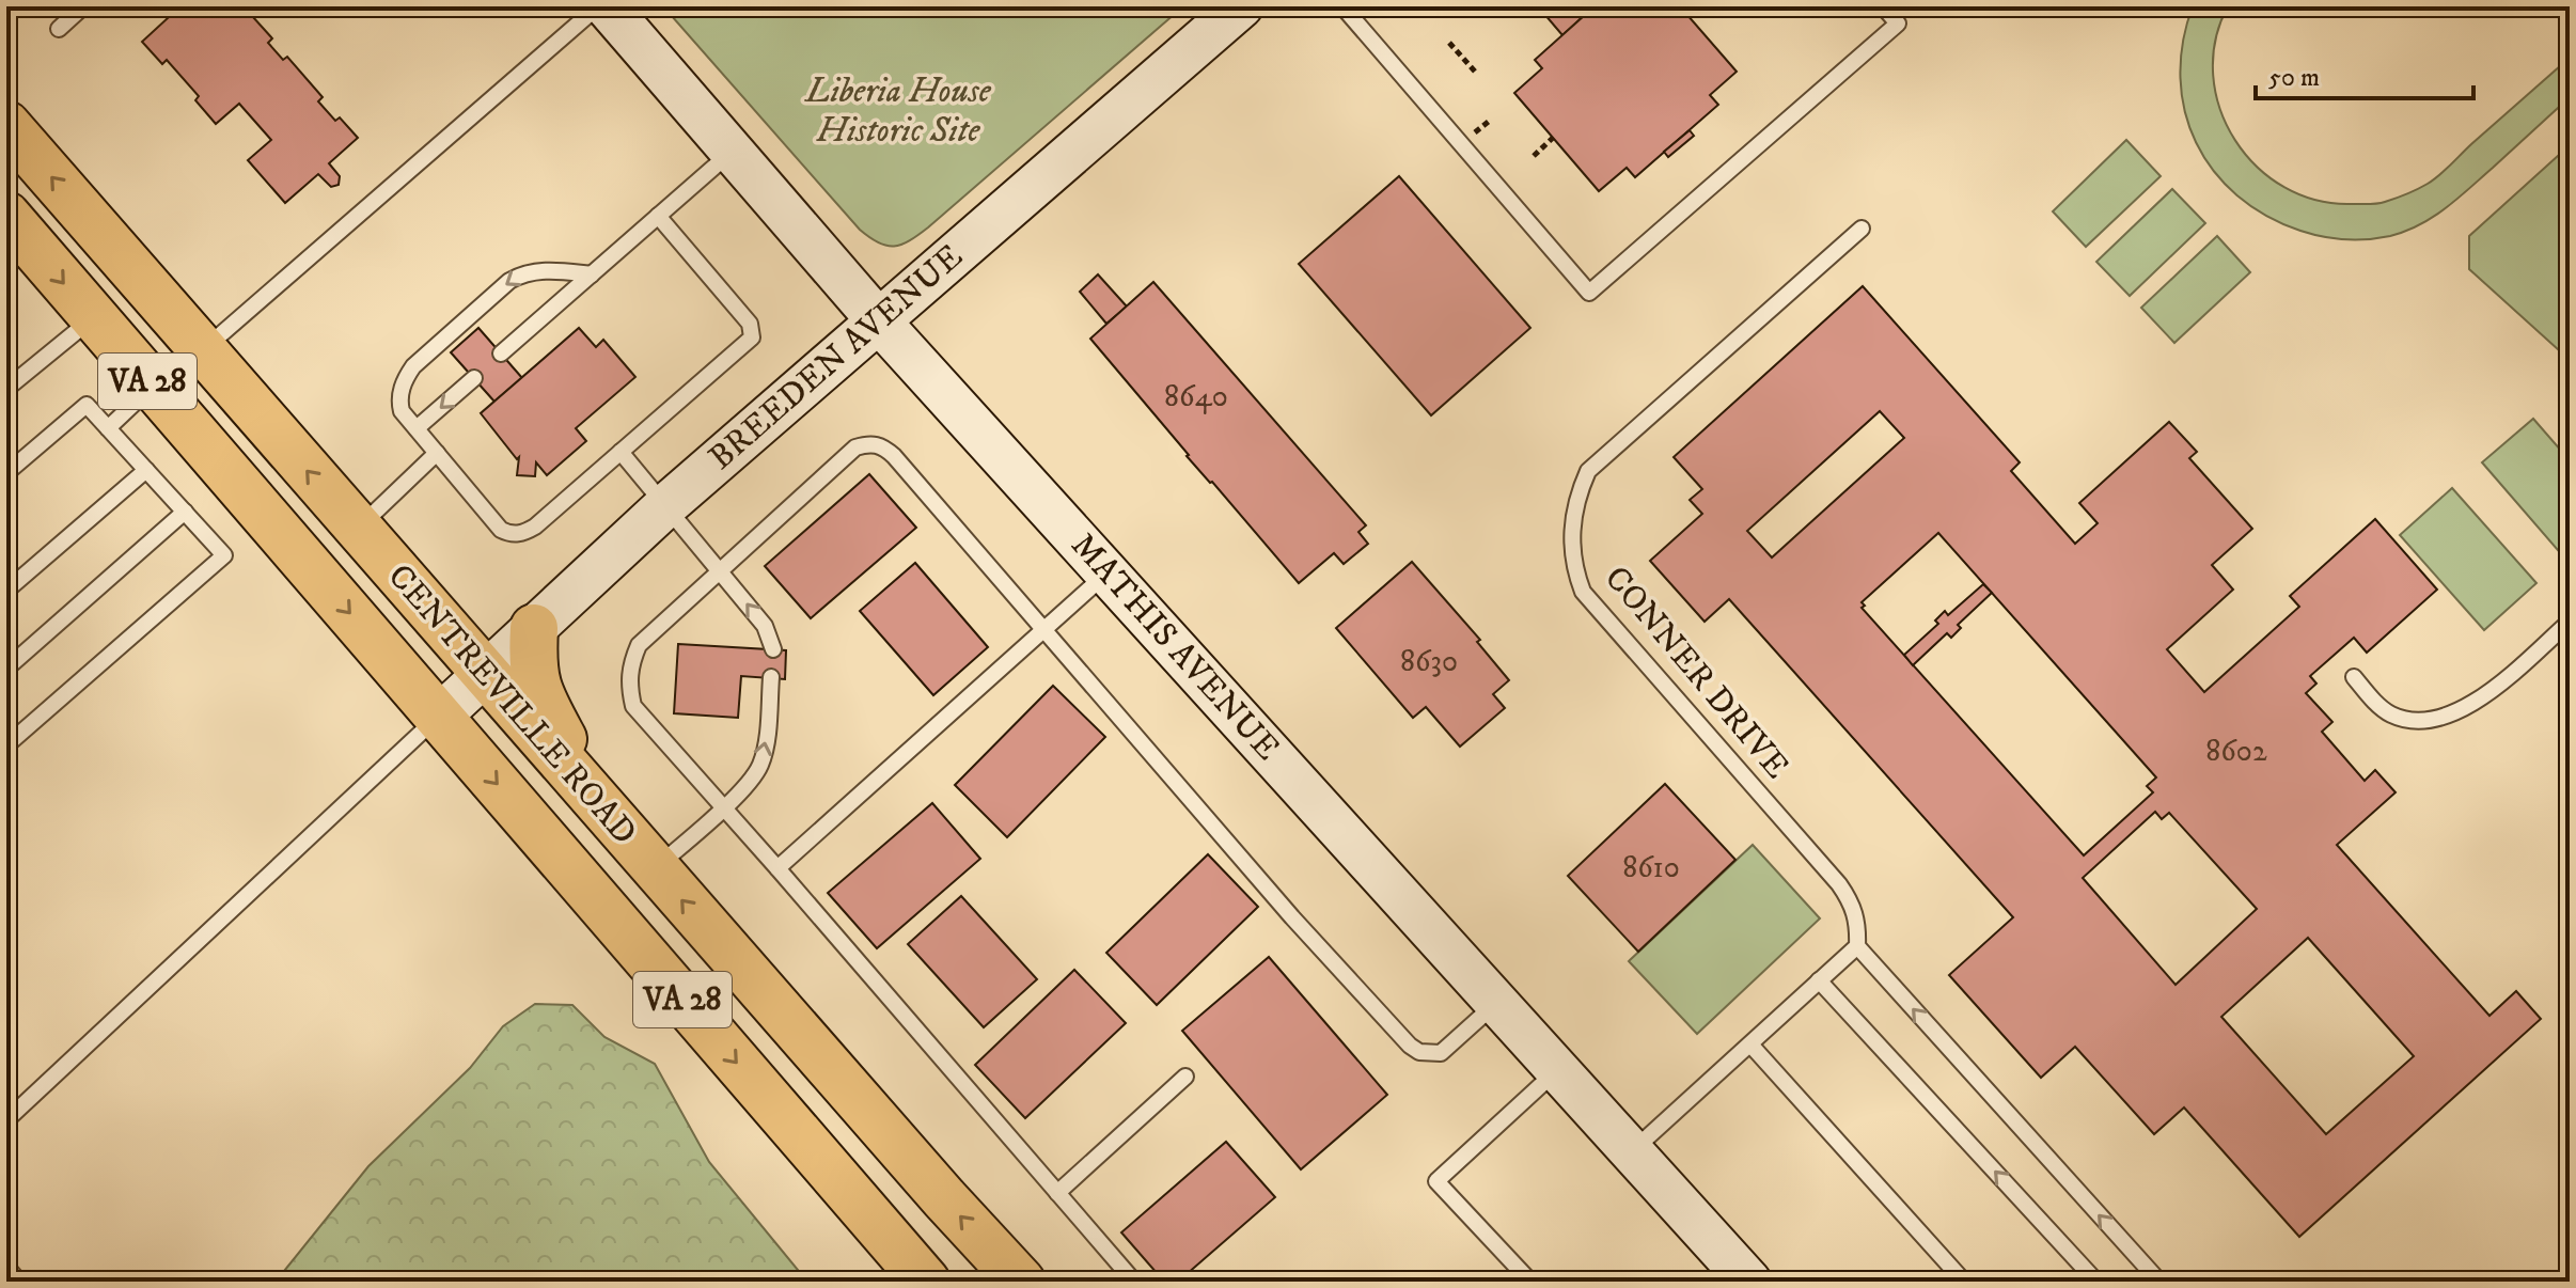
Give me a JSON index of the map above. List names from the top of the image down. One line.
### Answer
{"streets":{"highway":["VA 28","CENTREVILLE ROAD"],"street":["BREEDEN AVENUE","MATHIS AVENUE"],"lane":["CONNER DRIVE"]},"crossings":[["BREEDEN AVENUE","MATHIS AVENUE"],["BREEDEN AVENUE","CENTREVILLE ROAD"]],"parks":["Liberia House Historic Site"],"house_numbers":["8640","8630","8602","8610"],"scale_bar":"50 m"}
